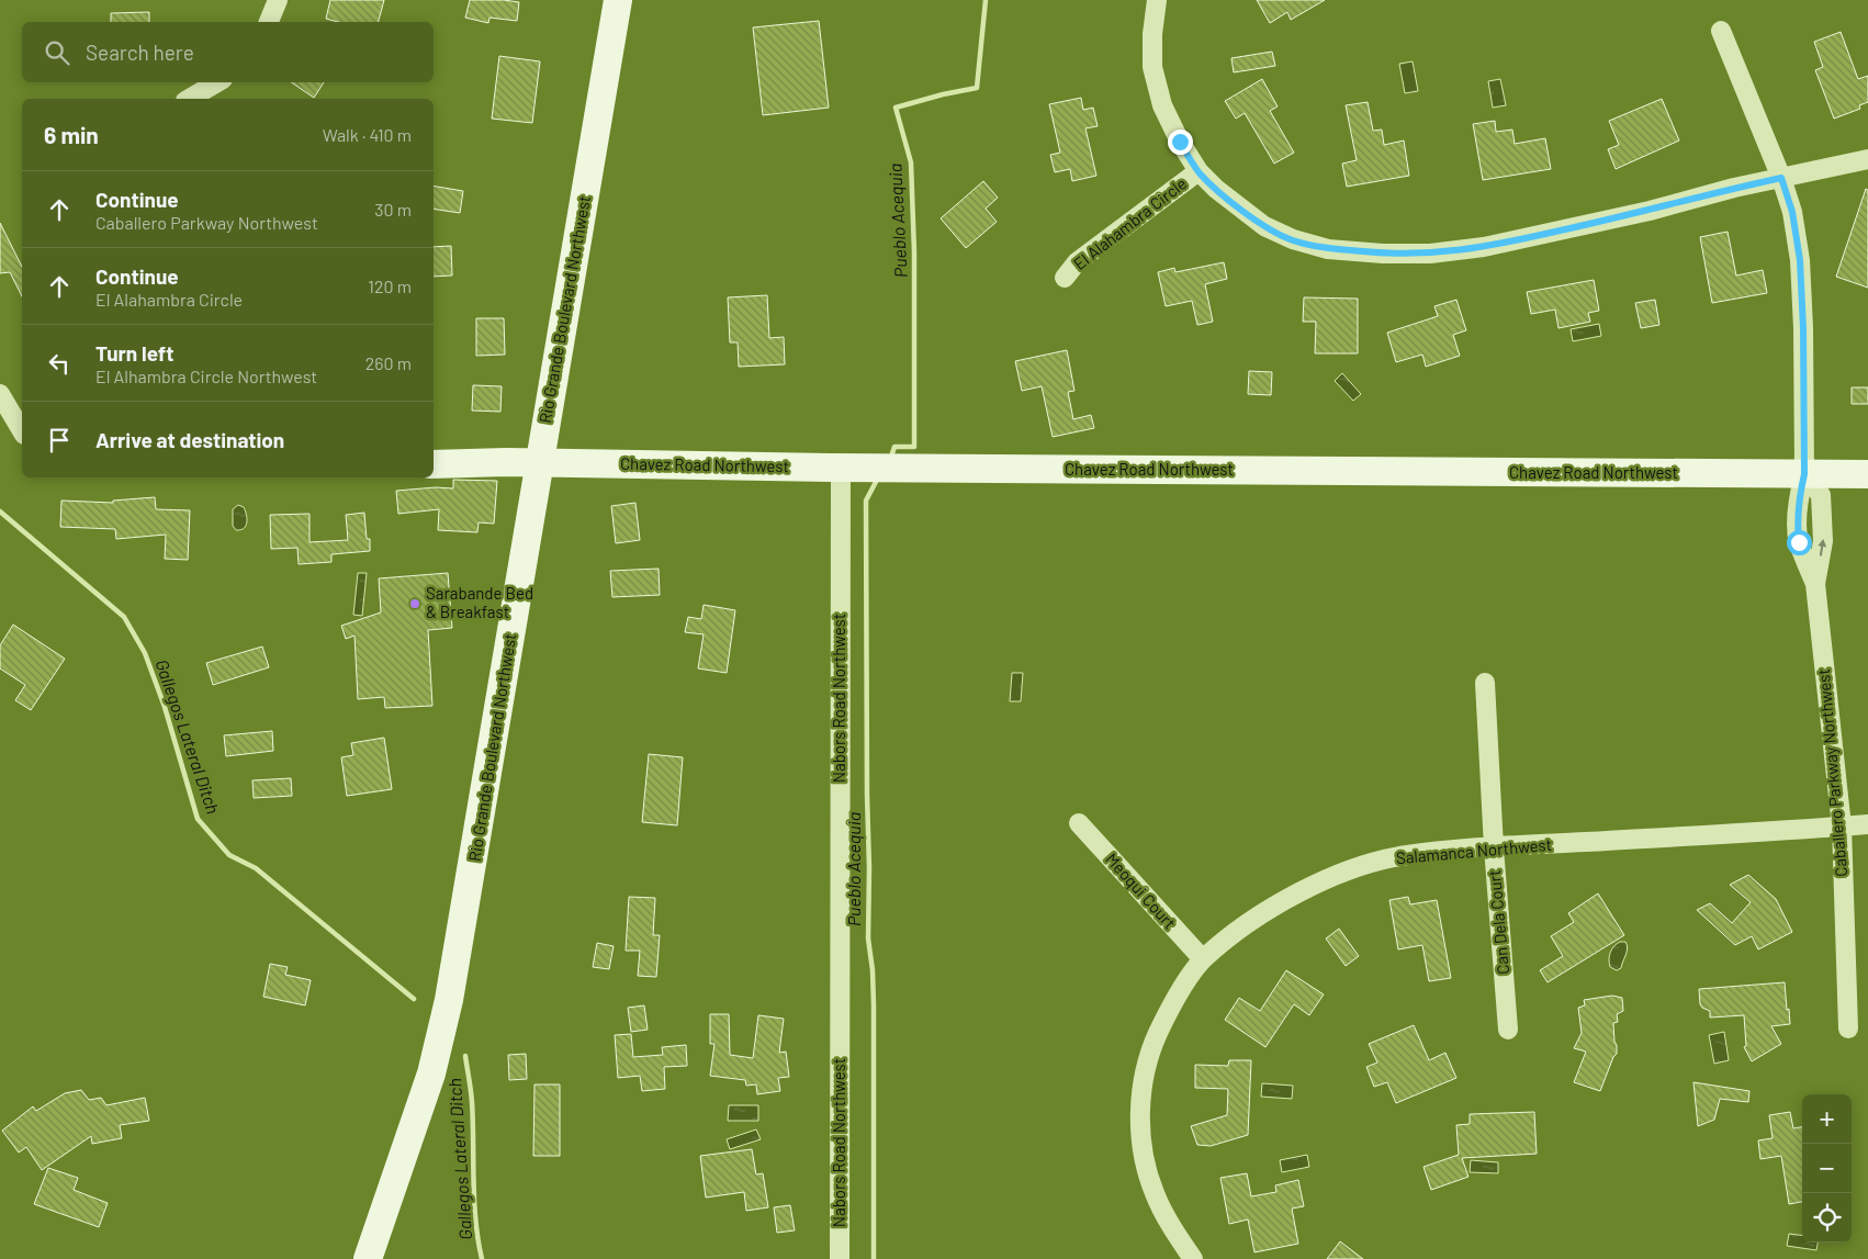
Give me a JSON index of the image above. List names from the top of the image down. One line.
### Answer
{"streets":{"street":["El Alahambra Circle","Rio Grande Boulevard Northwest","Chavez Road Northwest","Nabors Road Northwest","Caballero Parkway Northwest","Salamanca Northwest","Meoqui Court","Can Dela Court"]},"crossings":[["Rio Grande Boulevard Northwest","Chavez Road Northwest"],["Chavez Road Northwest","Nabors Road Northwest"],["Chavez Road Northwest","Caballero Parkway Northwest"],["Caballero Parkway Northwest","Salamanca Northwest"],["Salamanca Northwest","Meoqui Court"],["Salamanca Northwest","Can Dela Court"]],"water":["Pueblo Acequia","Gallegos Lateral Ditch"],"places":["Sarabande Bed & Breakfast"],"page":{"search":"Search here","heading":["6 min","Walk · 410 m"],"list":[["Continue","Caballero Parkway Northwest","30 m"],["Continue","El Alahambra Circle","120 m"],["Turn left","El Alhambra Circle Northwest","260 m"],"Arrive at destination"],"map_buttons":["+","−"]}}
